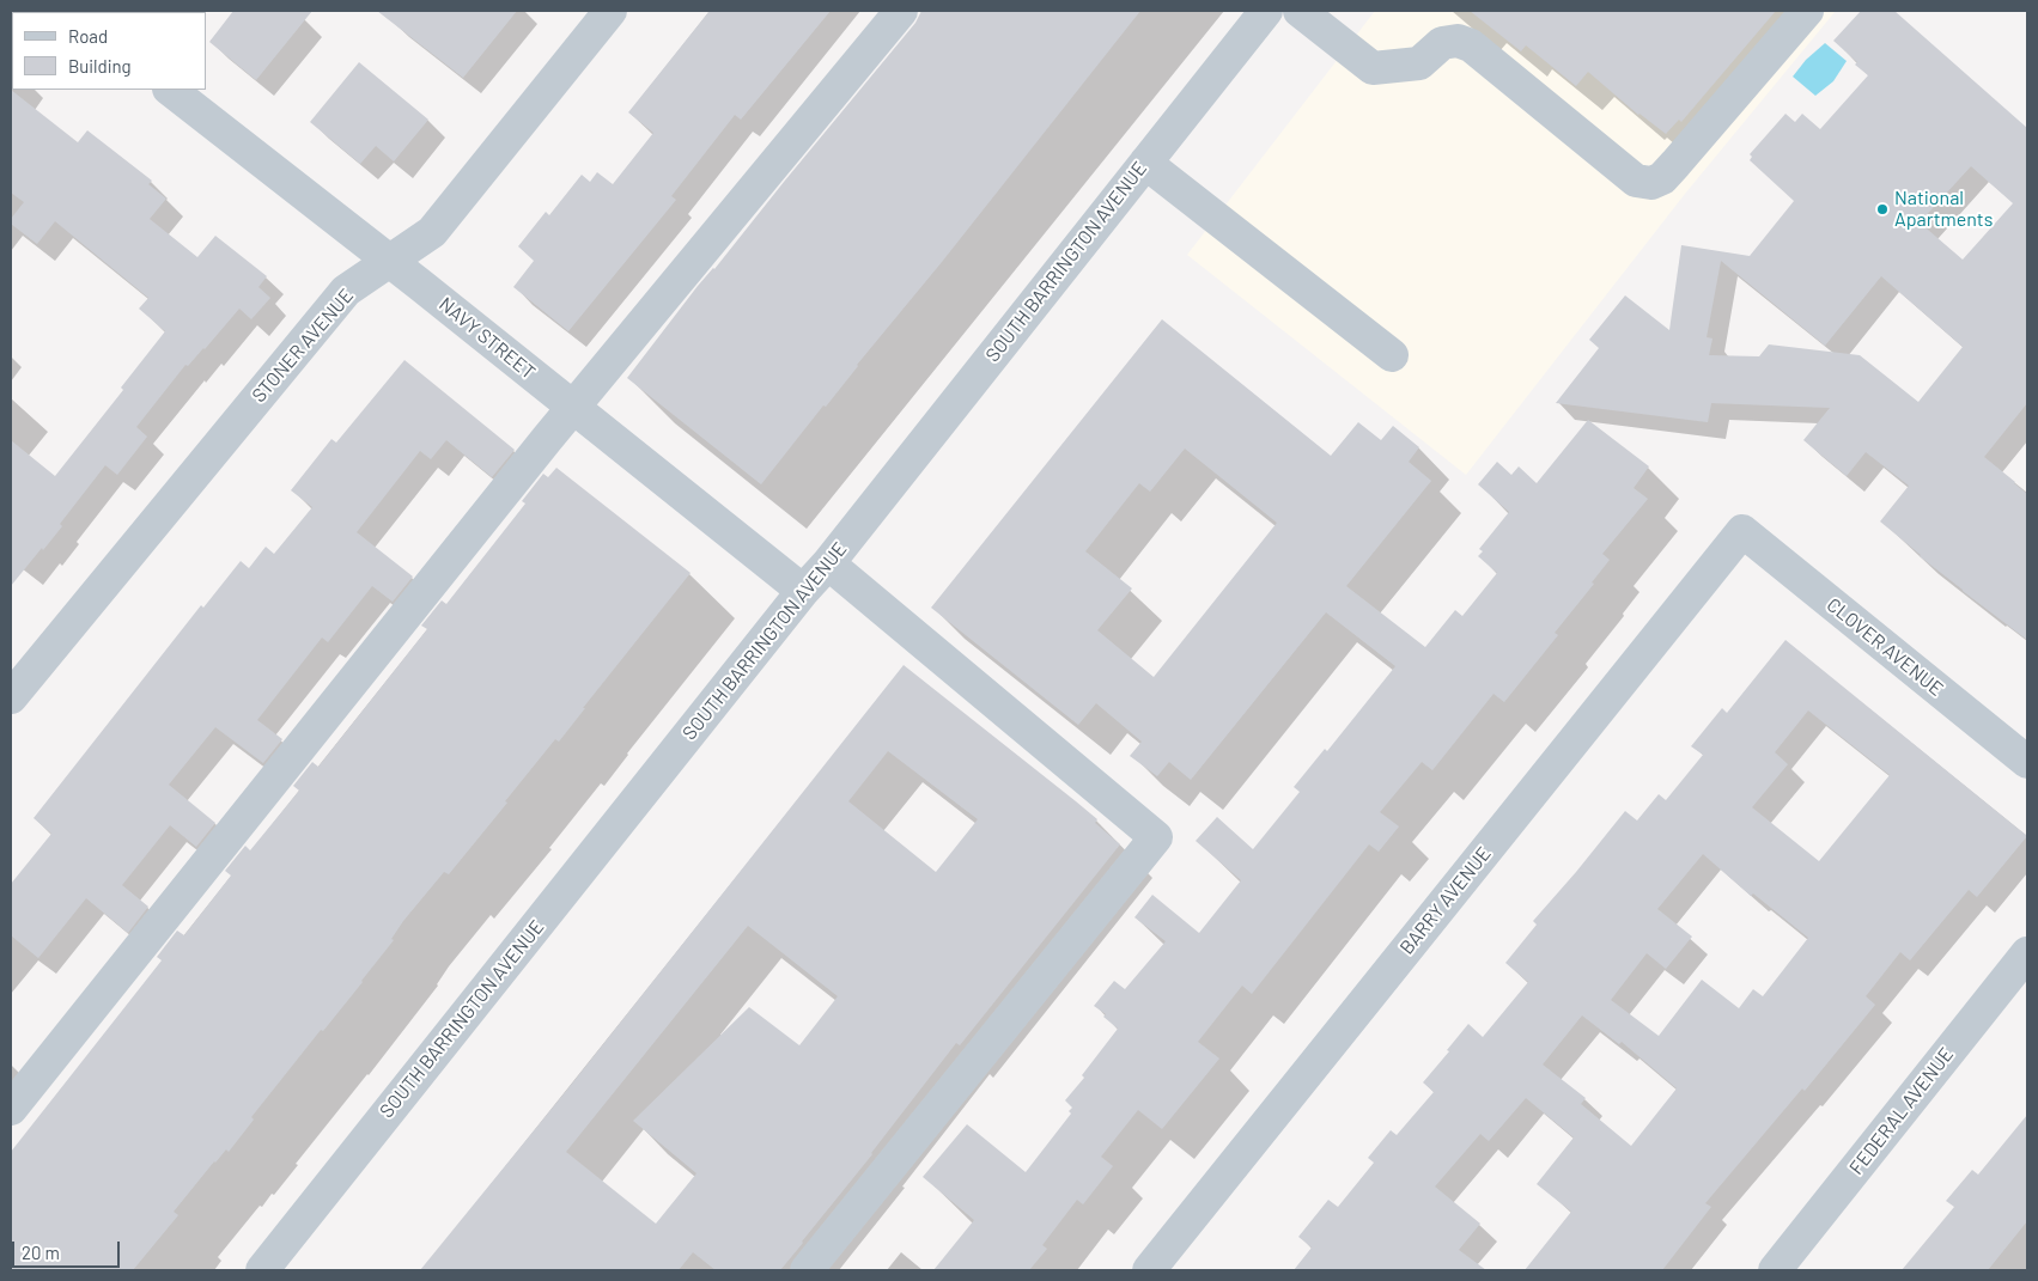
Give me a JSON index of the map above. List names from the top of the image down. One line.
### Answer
{"streets":{"street":["SOUTH BARRINGTON AVENUE","NAVY STREET","STONER AVENUE","CLOVER AVENUE","BARRY AVENUE","FEDERAL AVENUE"]},"crossings":[["SOUTH BARRINGTON AVENUE","NAVY STREET"],["NAVY STREET","STONER AVENUE"],["CLOVER AVENUE","BARRY AVENUE"]],"places":["National Apartments"],"legend":["Road","Building"],"scale_bar":"20 m"}
